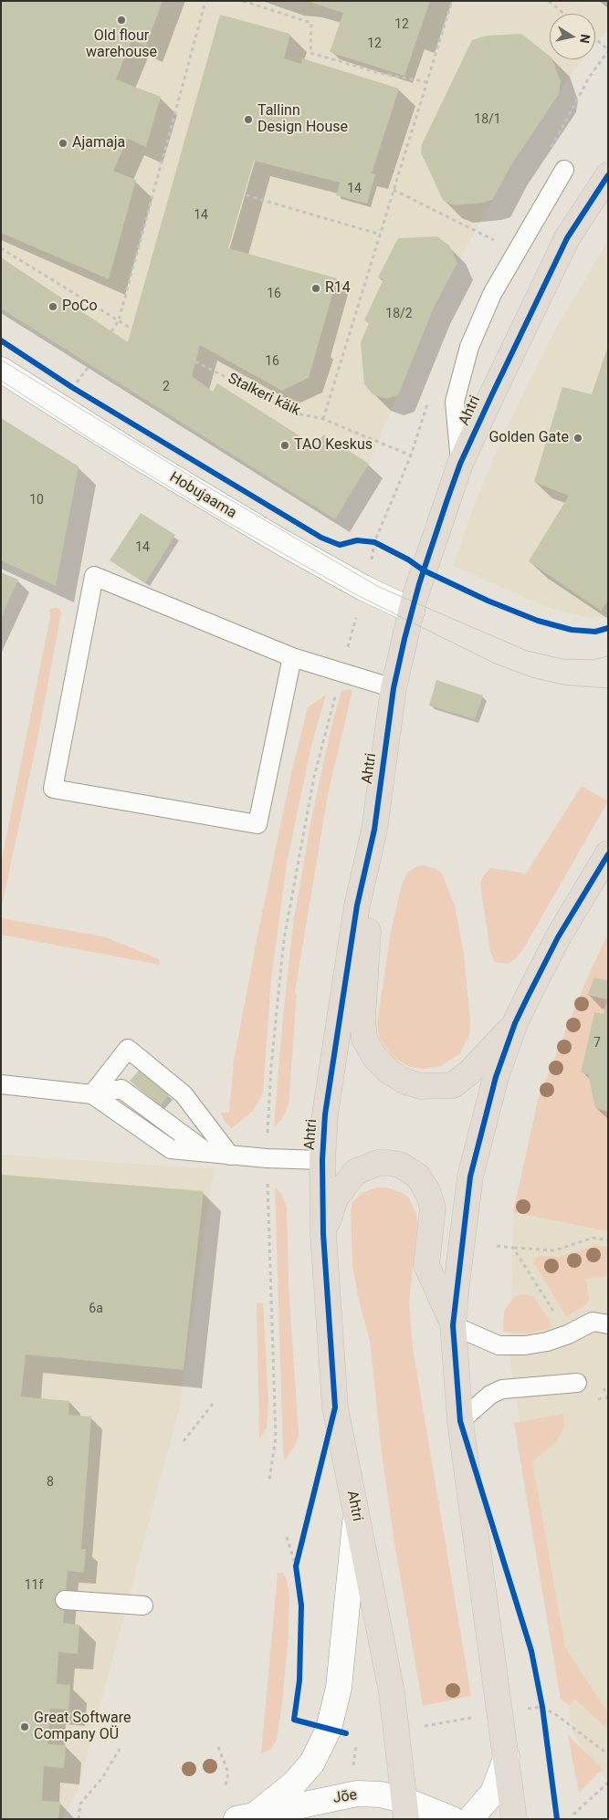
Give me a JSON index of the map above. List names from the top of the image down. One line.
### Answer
{"streets":{"main road":["Ahtri","Hobujaama","Jõe"],"path":["Stalkeri käik"]},"crossings":[["Ahtri","Hobujaama"],["Ahtri","Jõe"]],"places":["Old flour warehouse","Tallinn Design House","Ajamaja","R14","PoCo","Golden Gate","TAO Keskus","Great Software Company OÜ"],"house_numbers":["12","12","18/1","14","14","16","18/2","16","2","10","14","7","6a","8","11f"],"north":"right"}
